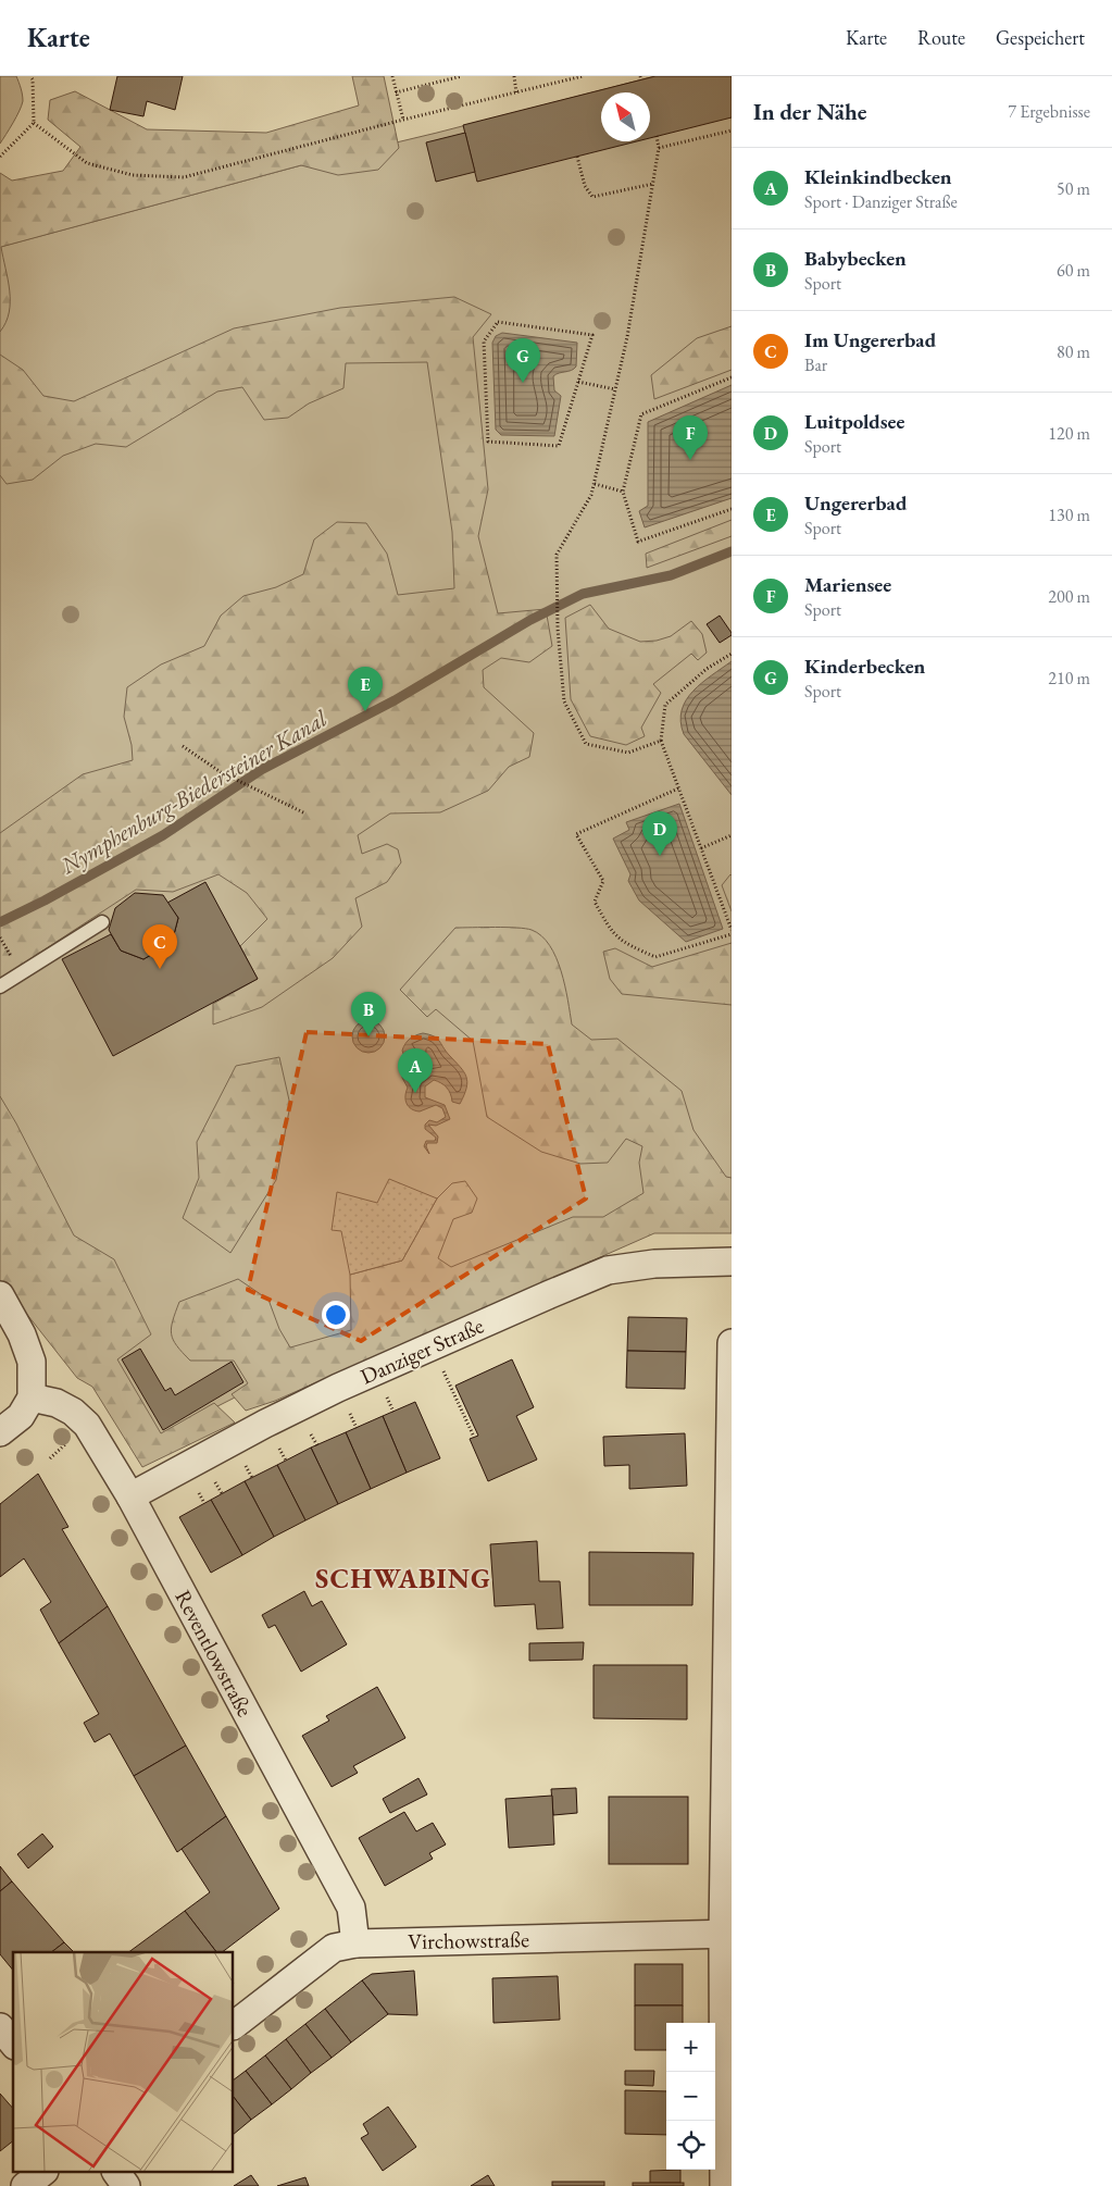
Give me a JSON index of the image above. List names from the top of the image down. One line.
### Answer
{"streets":{"street":["Danziger Straße","Reventlowstraße","Virchowstraße"]},"crossings":[["Danziger Straße","Reventlowstraße"],["Reventlowstraße","Virchowstraße"]],"districts":["SCHWABING"],"water":["Nymphenburg-Biedersteiner Kanal"],"north":"top left","page":{"header":"Karte","nav":["Karte","Route","Gespeichert"],"heading":["In der Nähe","7 Ergebnisse"],"list":[{"mark":"A","name":"Kleinkindbecken","note":"Sport · Danziger Straße","value":"50 m"},{"mark":"B","name":"Babybecken","note":"Sport","value":"60 m"},{"mark":"C","name":"Im Ungererbad","note":"Bar","value":"80 m"},{"mark":"D","name":"Luitpoldsee","note":"Sport","value":"120 m"},{"mark":"E","name":"Ungererbad","note":"Sport","value":"130 m"},{"mark":"F","name":"Mariensee","note":"Sport","value":"200 m"},{"mark":"G","name":"Kinderbecken","note":"Sport","value":"210 m"}],"pins":["G","F","E","D","C","B","A"],"map_buttons":["+","−"]}}
